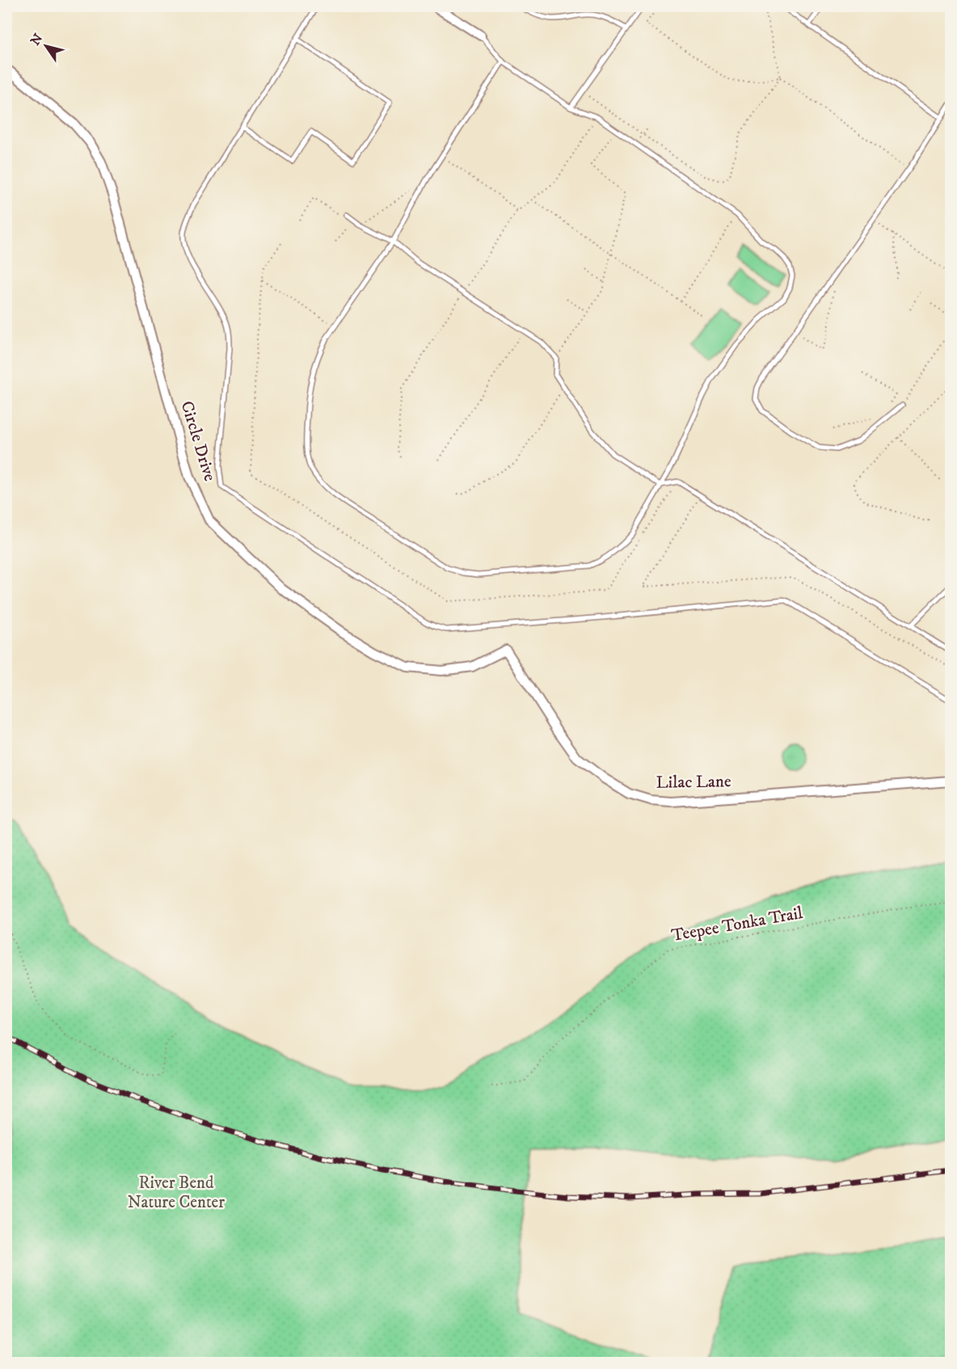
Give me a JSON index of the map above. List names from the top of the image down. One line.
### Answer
{"streets":{"street":["Circle Drive","Lilac Lane"],"path":["Teepee Tonka Trail"]},"crossings":[["Circle Drive","Lilac Lane"]],"parks":["River Bend Nature Center"],"north":"top left"}
